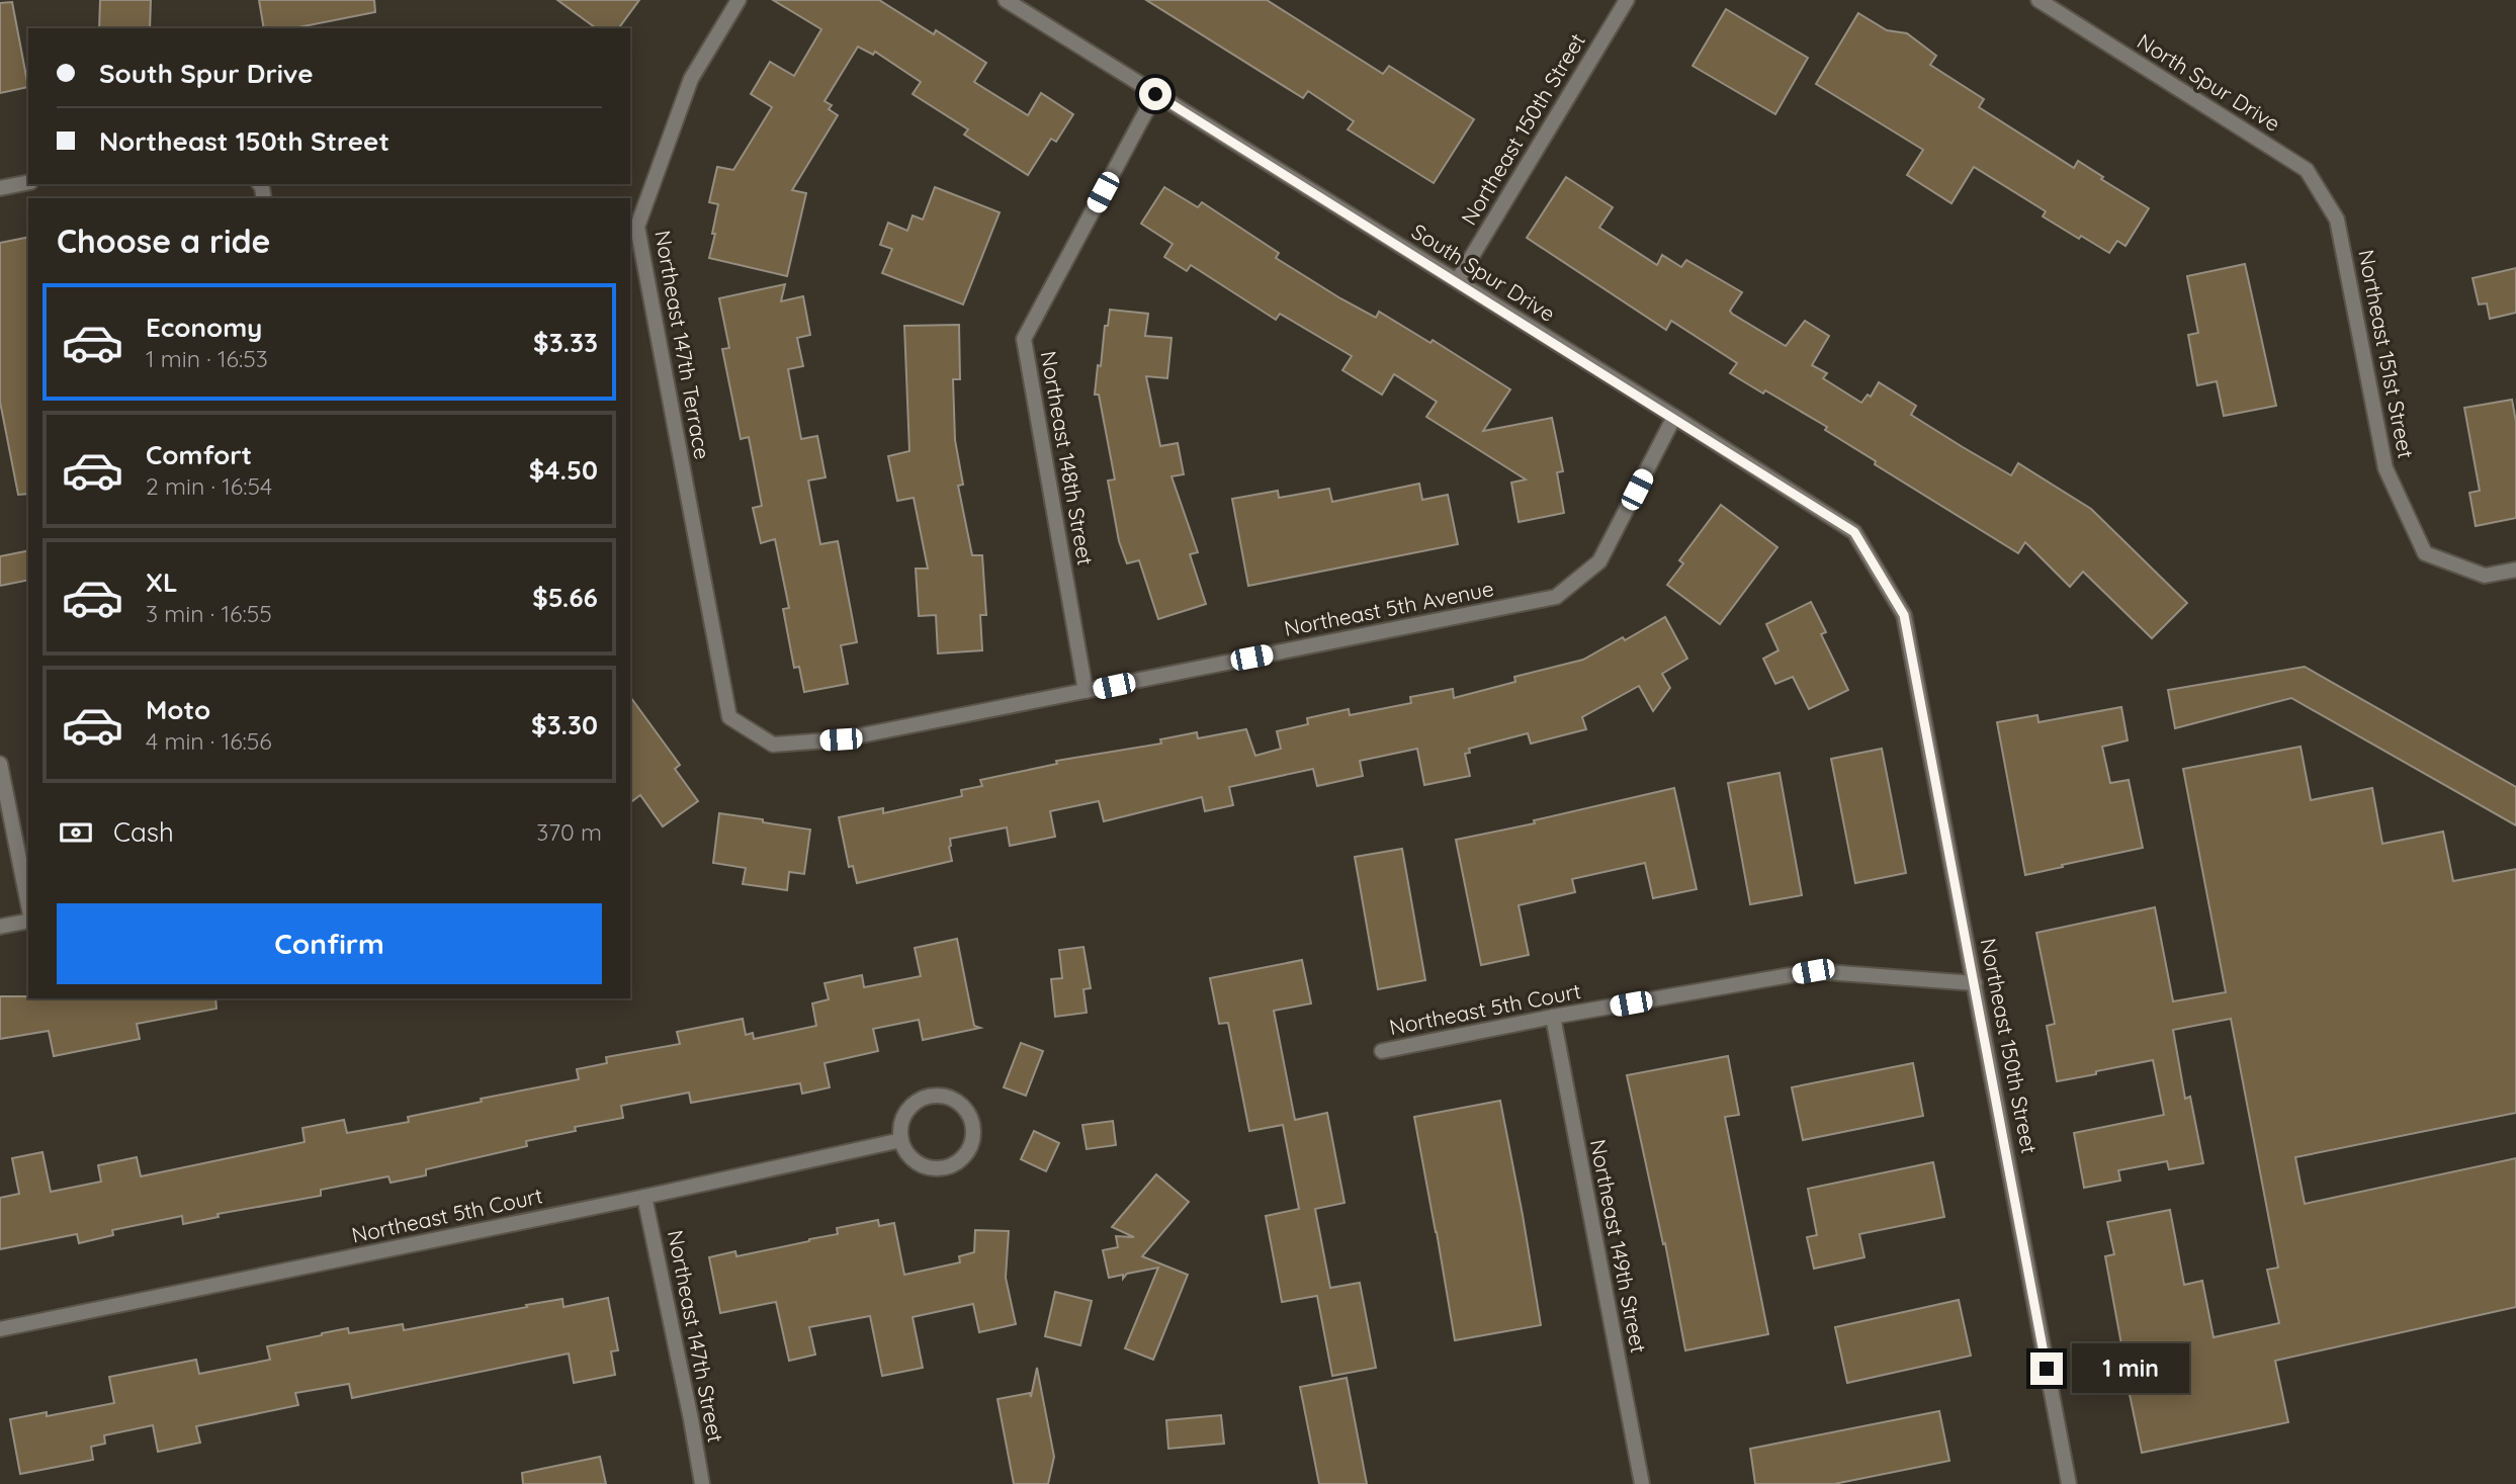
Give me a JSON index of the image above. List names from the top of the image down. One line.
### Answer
{"streets":{"street":["North Spur Drive","Northeast 150th Street","South Spur Drive","Northeast 147th Terrace","Northeast 151st Street","Northeast 148th Street","Northeast 5th Avenue","Northeast 5th Court","Northeast 149th Street","Northeast 147th Street"]},"crossings":[["North Spur Drive","Northeast 151st Street"],["Northeast 150th Street","South Spur Drive"],["Northeast 150th Street","Northeast 5th Court"],["South Spur Drive","Northeast 148th Street"],["South Spur Drive","Northeast 5th Avenue"],["Northeast 147th Terrace","Northeast 5th Avenue"],["Northeast 148th Street","Northeast 5th Avenue"],["Northeast 5th Court","Northeast 149th Street"],["Northeast 5th Court","Northeast 147th Street"]],"page":{"banner":["South Spur Drive","Northeast 150th Street"],"heading":"Choose a ride","list":[{"name":"Economy","note":"1 min · 16:53","value":"$3.33"},{"name":"Comfort","note":"2 min · 16:54","value":"$4.50"},{"name":"XL","note":"3 min · 16:55","value":"$5.66"},{"name":"Moto","note":"4 min · 16:56","value":"$3.30"}],"pay":["Cash","370 m"],"buttons":"Confirm","bubble":"1 min"}}
